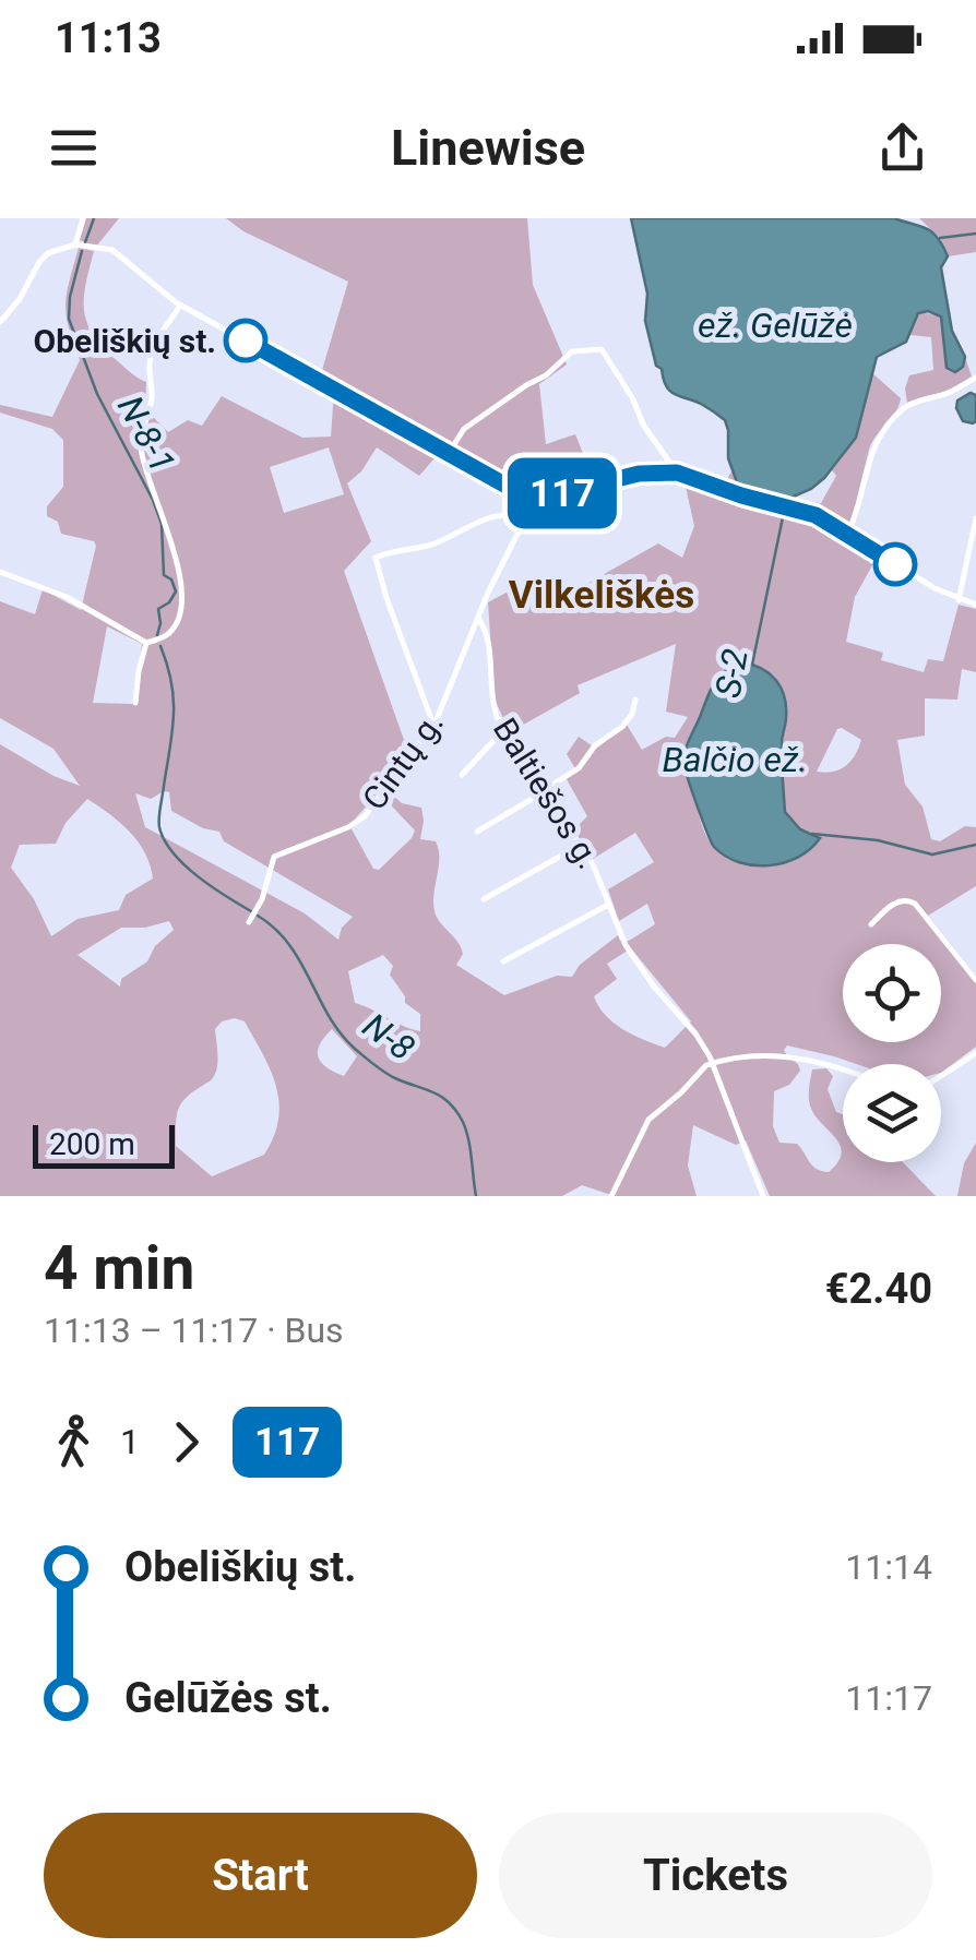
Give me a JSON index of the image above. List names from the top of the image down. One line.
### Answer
{"streets":{"street":["Cintų g.","Baltiešos g."]},"crossings":[["Cintų g.","Baltiešos g."]],"districts":["Vilkeliškės"],"water":["ež. Gelūžė","N-8-1","S-2","Balčio ež.","N-8"],"places":["Obeliškių st."],"lines":["bus line 117"],"scale_bar":"200 m","page":{"status":"11:13","header":"Linewise","on_map":"117","scale":"200 m","heading":["4 min","11:13 – 11:17 · Bus","€2.40"],"legs":["1","117"],"list":[{"name":"Obeliškių st.","value":"11:14"},{"name":"Gelūžės st.","value":"11:17"}],"buttons":["Start","Tickets"]}}
